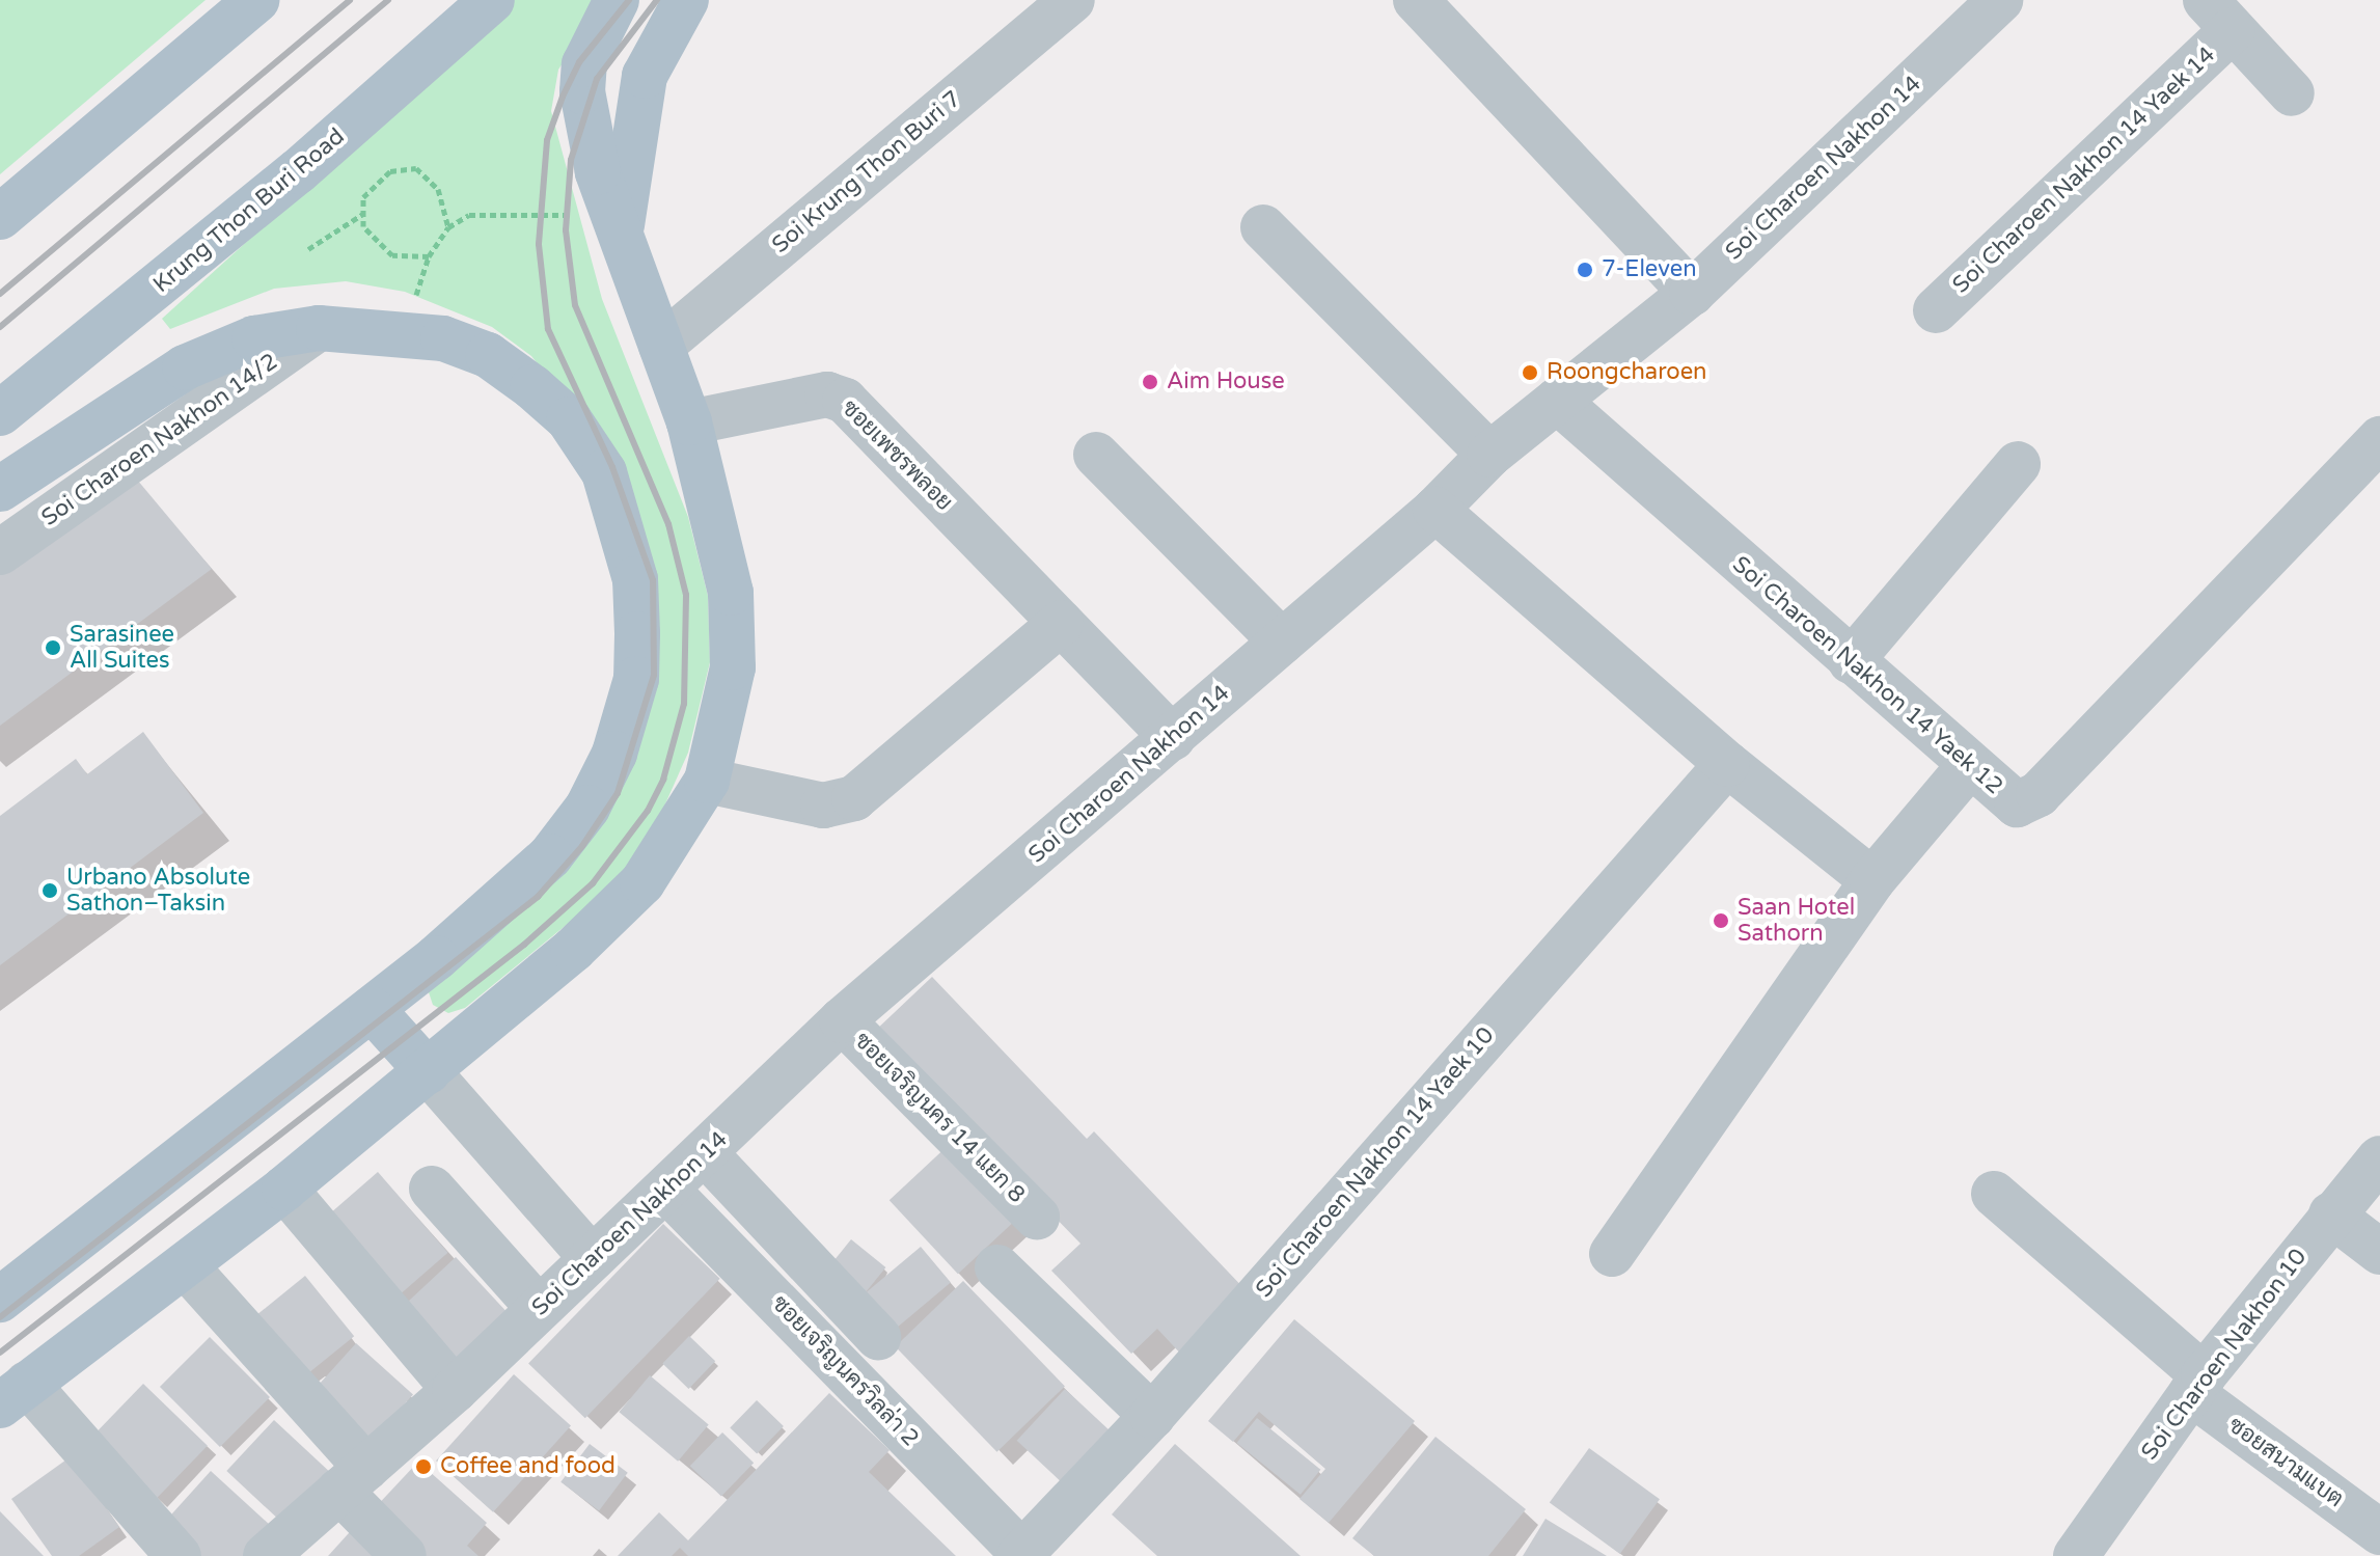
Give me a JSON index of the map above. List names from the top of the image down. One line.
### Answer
{"streets":{"main road":["Krung Thon Buri Road"],"street":["Soi Charoen Nakhon 14","Soi Charoen Nakhon 14 Yaek 14","Soi Krung Thon Buri 7","Soi Charoen Nakhon 14/2","ซอยเพชรพลอย","Soi Charoen Nakhon 14 Yaek 12","ซอยเจริญนคร 14 แยก 8","Soi Charoen Nakhon 14 Yaek 10","Soi Charoen Nakhon 10","ซอยเจริญนครวิลล่า 2","ซอยสนามแบต"]},"crossings":[["Soi Charoen Nakhon 14","ซอยเพชรพลอย"],["Soi Charoen Nakhon 14","Soi Charoen Nakhon 14 Yaek 12"],["Soi Charoen Nakhon 14","ซอยเจริญนคร 14 แยก 8"],["Soi Charoen Nakhon 14","ซอยเจริญนครวิลล่า 2"],["Soi Charoen Nakhon 14 Yaek 10","ซอยเจริญนครวิลล่า 2"],["Soi Charoen Nakhon 10","ซอยสนามแบต"]],"places":["7-Eleven","Roongcharoen","Aim House","Sarasinee All Suites","Urbano Absolute Sathon–Taksin","Saan Hotel Sathorn","Coffee and food"]}
